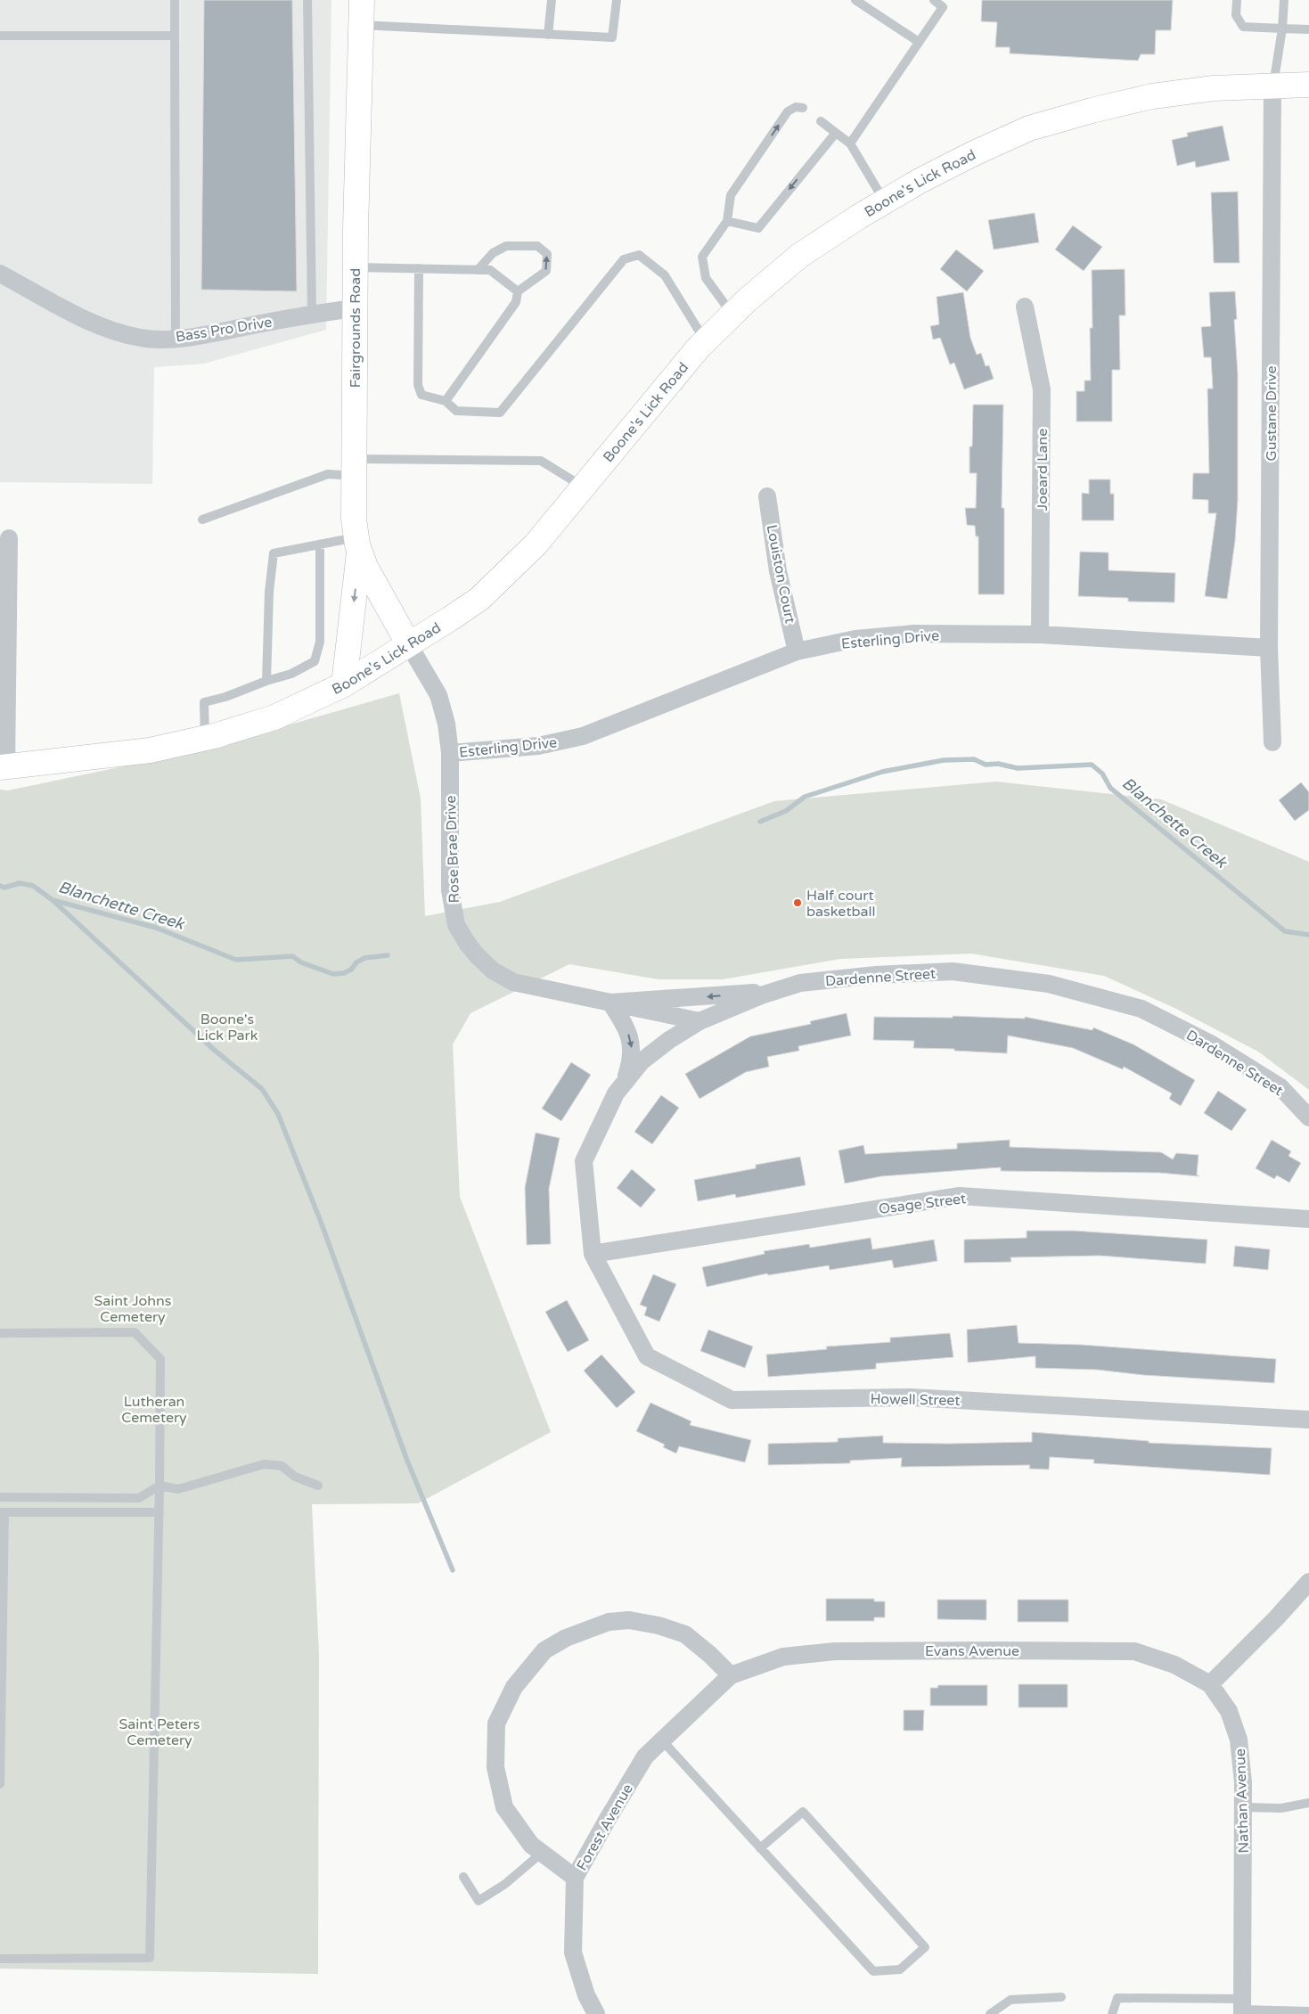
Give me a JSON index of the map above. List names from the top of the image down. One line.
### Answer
{"streets":{"street":["Boone's Lick Road","Fairgrounds Road","Bass Pro Drive","Gustane Drive","Joeard Lane","Louiston Court","Esterling Drive","Rose Brae Drive","Dardenne Street","Osage Street","Howell Street","Evans Avenue","Nathan Avenue","Forest Avenue"]},"crossings":[["Boone's Lick Road","Fairgrounds Road"],["Boone's Lick Road","Gustane Drive"],["Boone's Lick Road","Rose Brae Drive"],["Fairgrounds Road","Bass Pro Drive"],["Fairgrounds Road","Rose Brae Drive"],["Gustane Drive","Esterling Drive"],["Joeard Lane","Esterling Drive"],["Louiston Court","Esterling Drive"],["Esterling Drive","Rose Brae Drive"],["Rose Brae Drive","Dardenne Street"],["Dardenne Street","Osage Street"],["Dardenne Street","Howell Street"],["Osage Street","Howell Street"],["Evans Avenue","Nathan Avenue"],["Evans Avenue","Forest Avenue"]],"water":["Blanchette Creek"],"parks":["Boone's Lick Park","Saint Johns Cemetery","Lutheran Cemetery","Saint Peters Cemetery"],"places":["Half court basketball"]}
